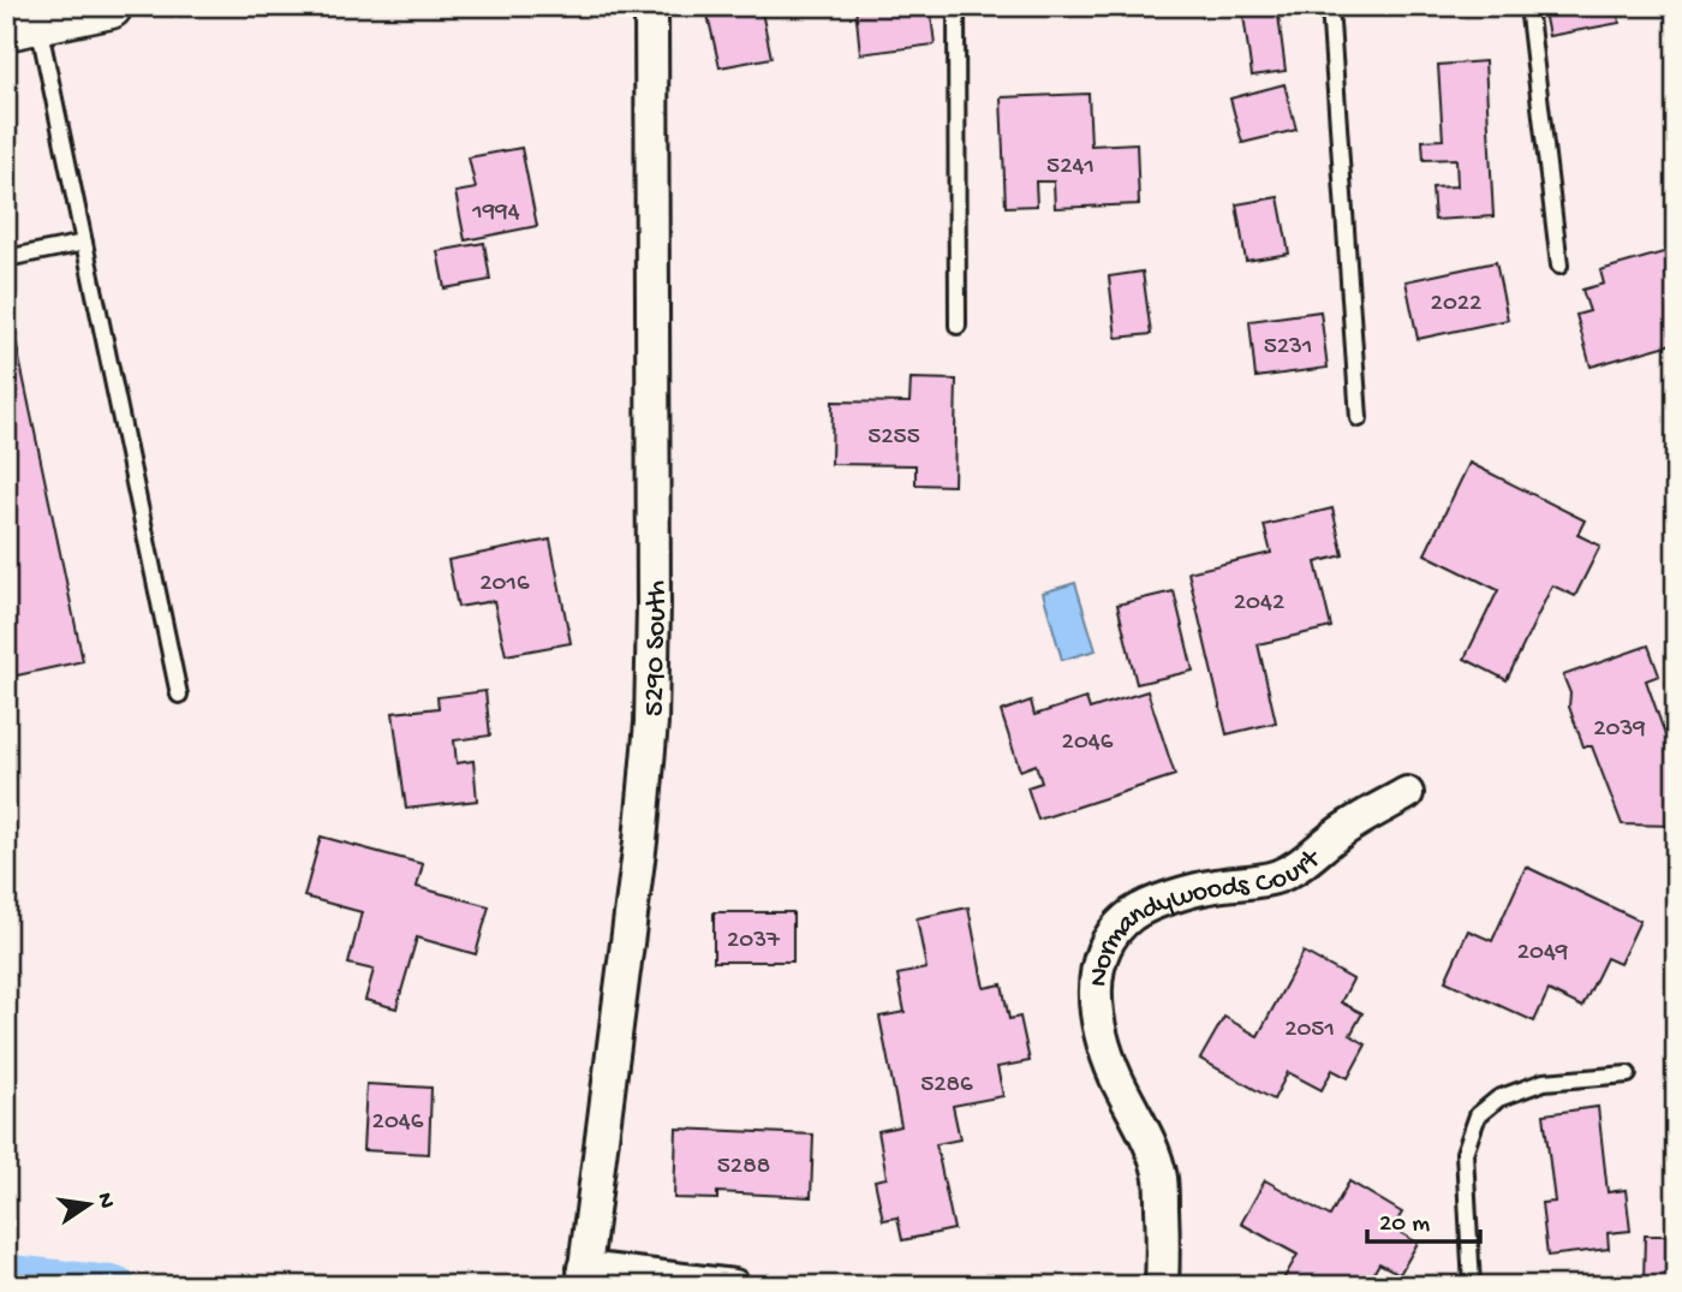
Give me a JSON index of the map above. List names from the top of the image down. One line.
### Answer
{"streets":{"street":["5290 South","Normandywoods Court"]},"house_numbers":["5241","1994","2022","5231","5255","2016","2042","2039","2046","2037","2049","2051","5286","2046","5288"],"scale_bar":"20 m","north":"right"}
